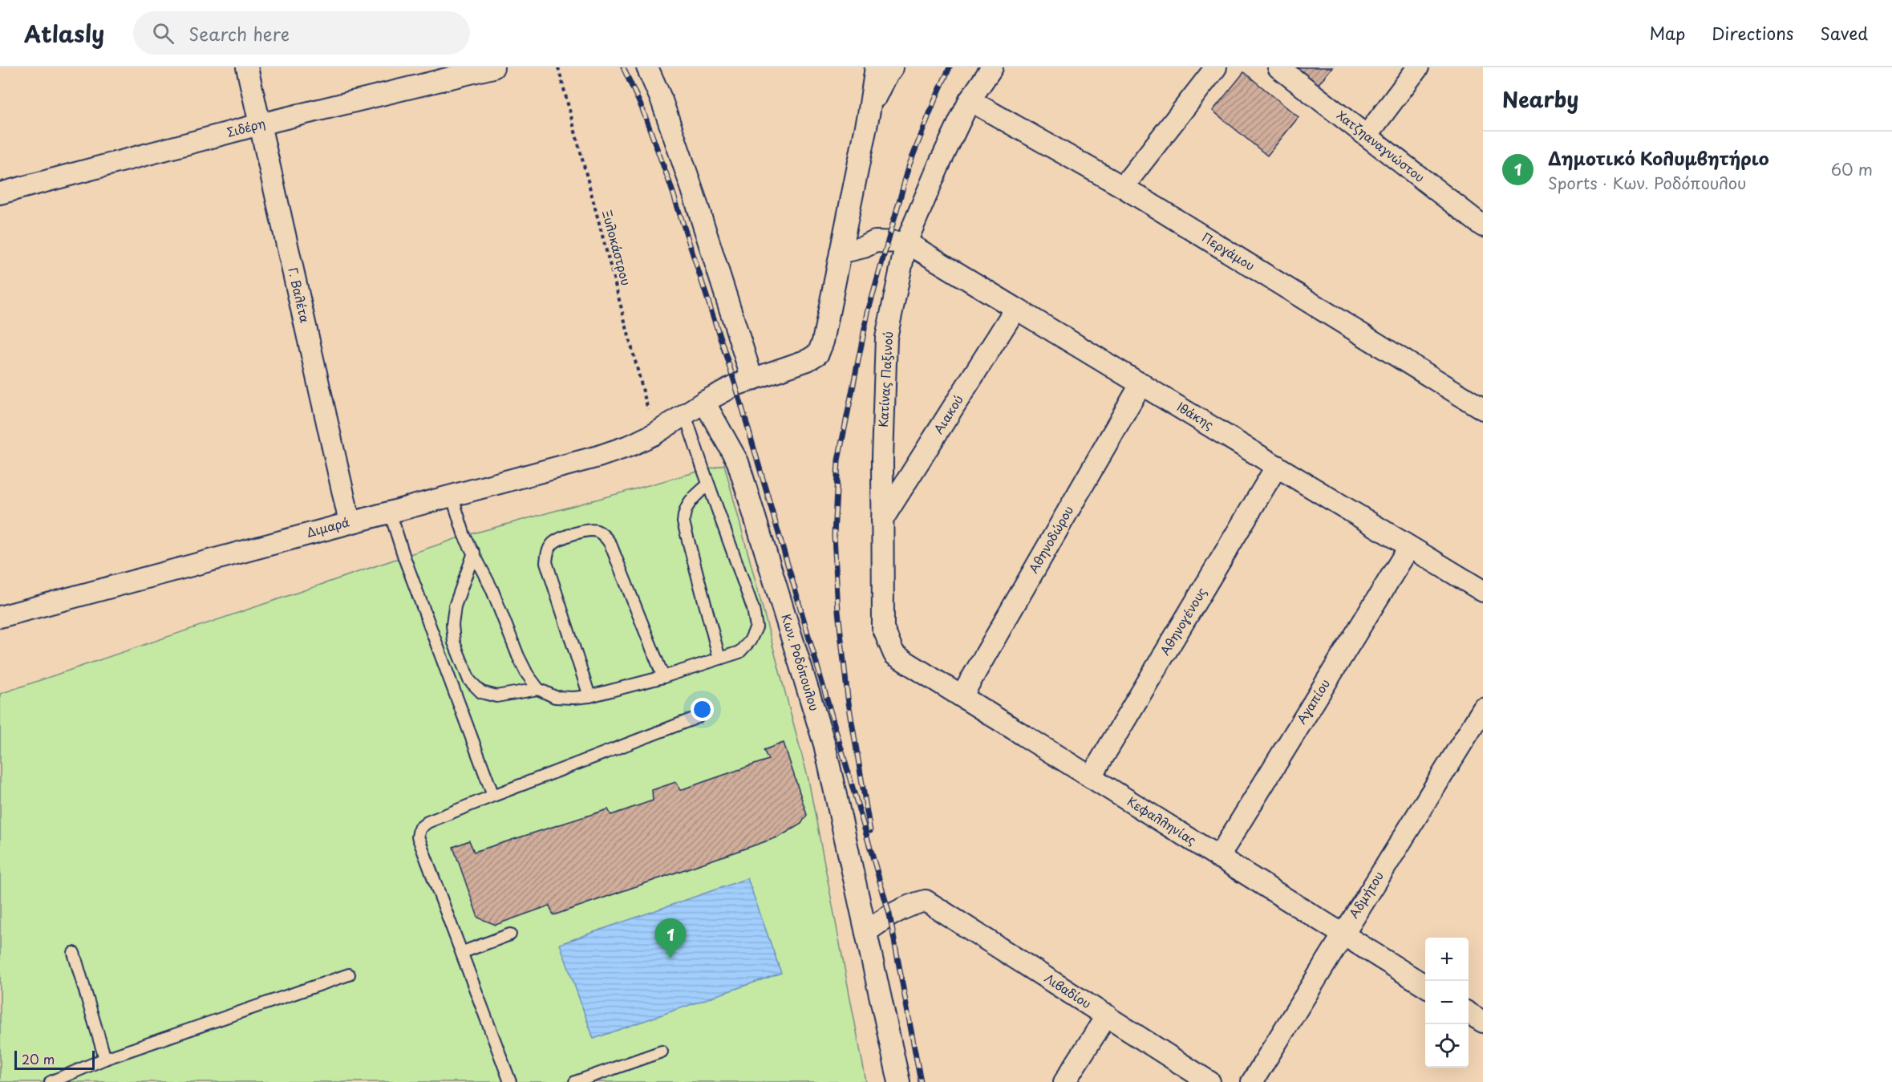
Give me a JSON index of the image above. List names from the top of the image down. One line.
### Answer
{"streets":{"street":["Σιδέρη","Χατζηαναγνώστου","Περγάμου","Γ. Βαλέτα","Κατίνας Παξινού","Αιακού","Ιθάκης","Διμαρά","Αθηνοδώρου","Αθηνογένους","Κων. Ροδόπουλου","Αγαπίου","Κεφαλληνίας","Αδμήτου","Λιβαδίου"],"path":["Ξυλοκάστρου"]},"crossings":[["Σιδέρη","Γ. Βαλέτα"],["Ξυλοκάστρου","Διμαρά"],["Περγάμου","Κατίνας Παξινού"],["Γ. Βαλέτα","Διμαρά"],["Κατίνας Παξινού","Αιακού"],["Κατίνας Παξινού","Ιθάκης"],["Κατίνας Παξινού","Κεφαλληνίας"],["Αιακού","Ιθάκης"],["Ιθάκης","Αθηνοδώρου"],["Ιθάκης","Αθηνογένους"],["Ιθάκης","Αγαπίου"],["Διμαρά","Κων. Ροδόπουλου"],["Αθηνοδώρου","Κεφαλληνίας"],["Αθηνογένους","Κεφαλληνίας"],["Κων. Ροδόπουλου","Λιβαδίου"],["Αγαπίου","Κεφαλληνίας"],["Κεφαλληνίας","Αδμήτου"]],"scale_bar":"20 m","page":{"header":"Atlasly","search":"Search here","nav":["Map","Directions","Saved"],"heading":"Nearby","list":[{"mark":"1","name":"Δημοτικό Κολυμβητήριο","note":"Sports · Κων. Ροδόπουλου","value":"60 m"}],"pins":"1","map_buttons":["+","−"],"scale":"20 m"}}
